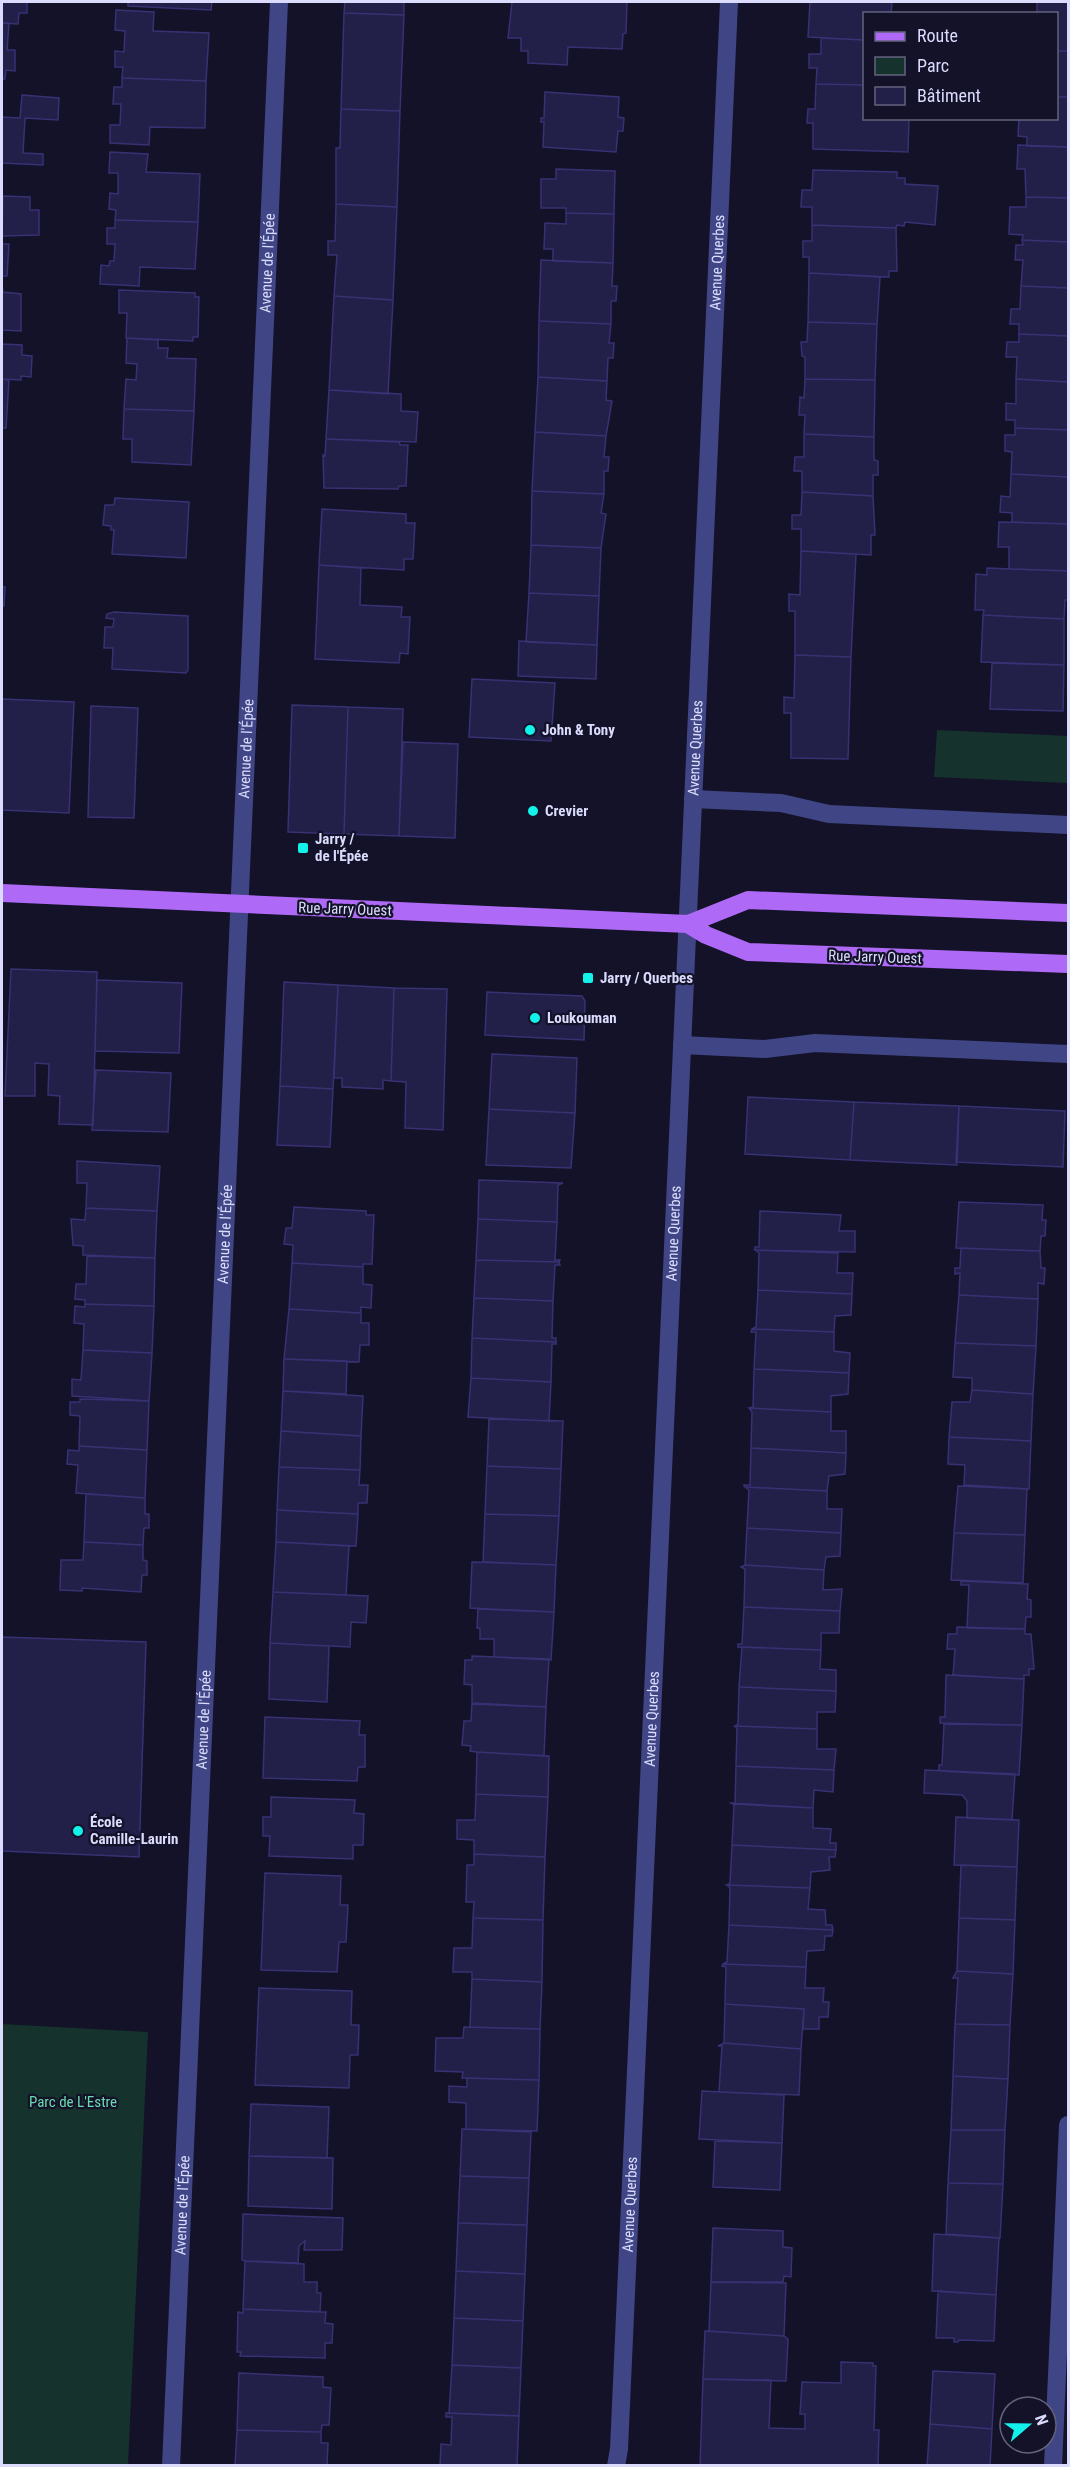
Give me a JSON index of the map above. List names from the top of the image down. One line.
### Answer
{"streets":{"main road":["Rue Jarry Ouest"],"street":["Avenue de l'Épée","Avenue Querbes"]},"crossings":[["Avenue de l'Épée","Rue Jarry Ouest"],["Avenue Querbes","Rue Jarry Ouest"]],"parks":["Parc de L'Estre"],"places":{"other":["John & Tony","Crevier","Loukouman","École Camille-Laurin"],"transit":["Jarry / de l'Épée","Jarry / Querbes"]},"legend":["Route","Parc","Bâtiment"],"north":"right"}
